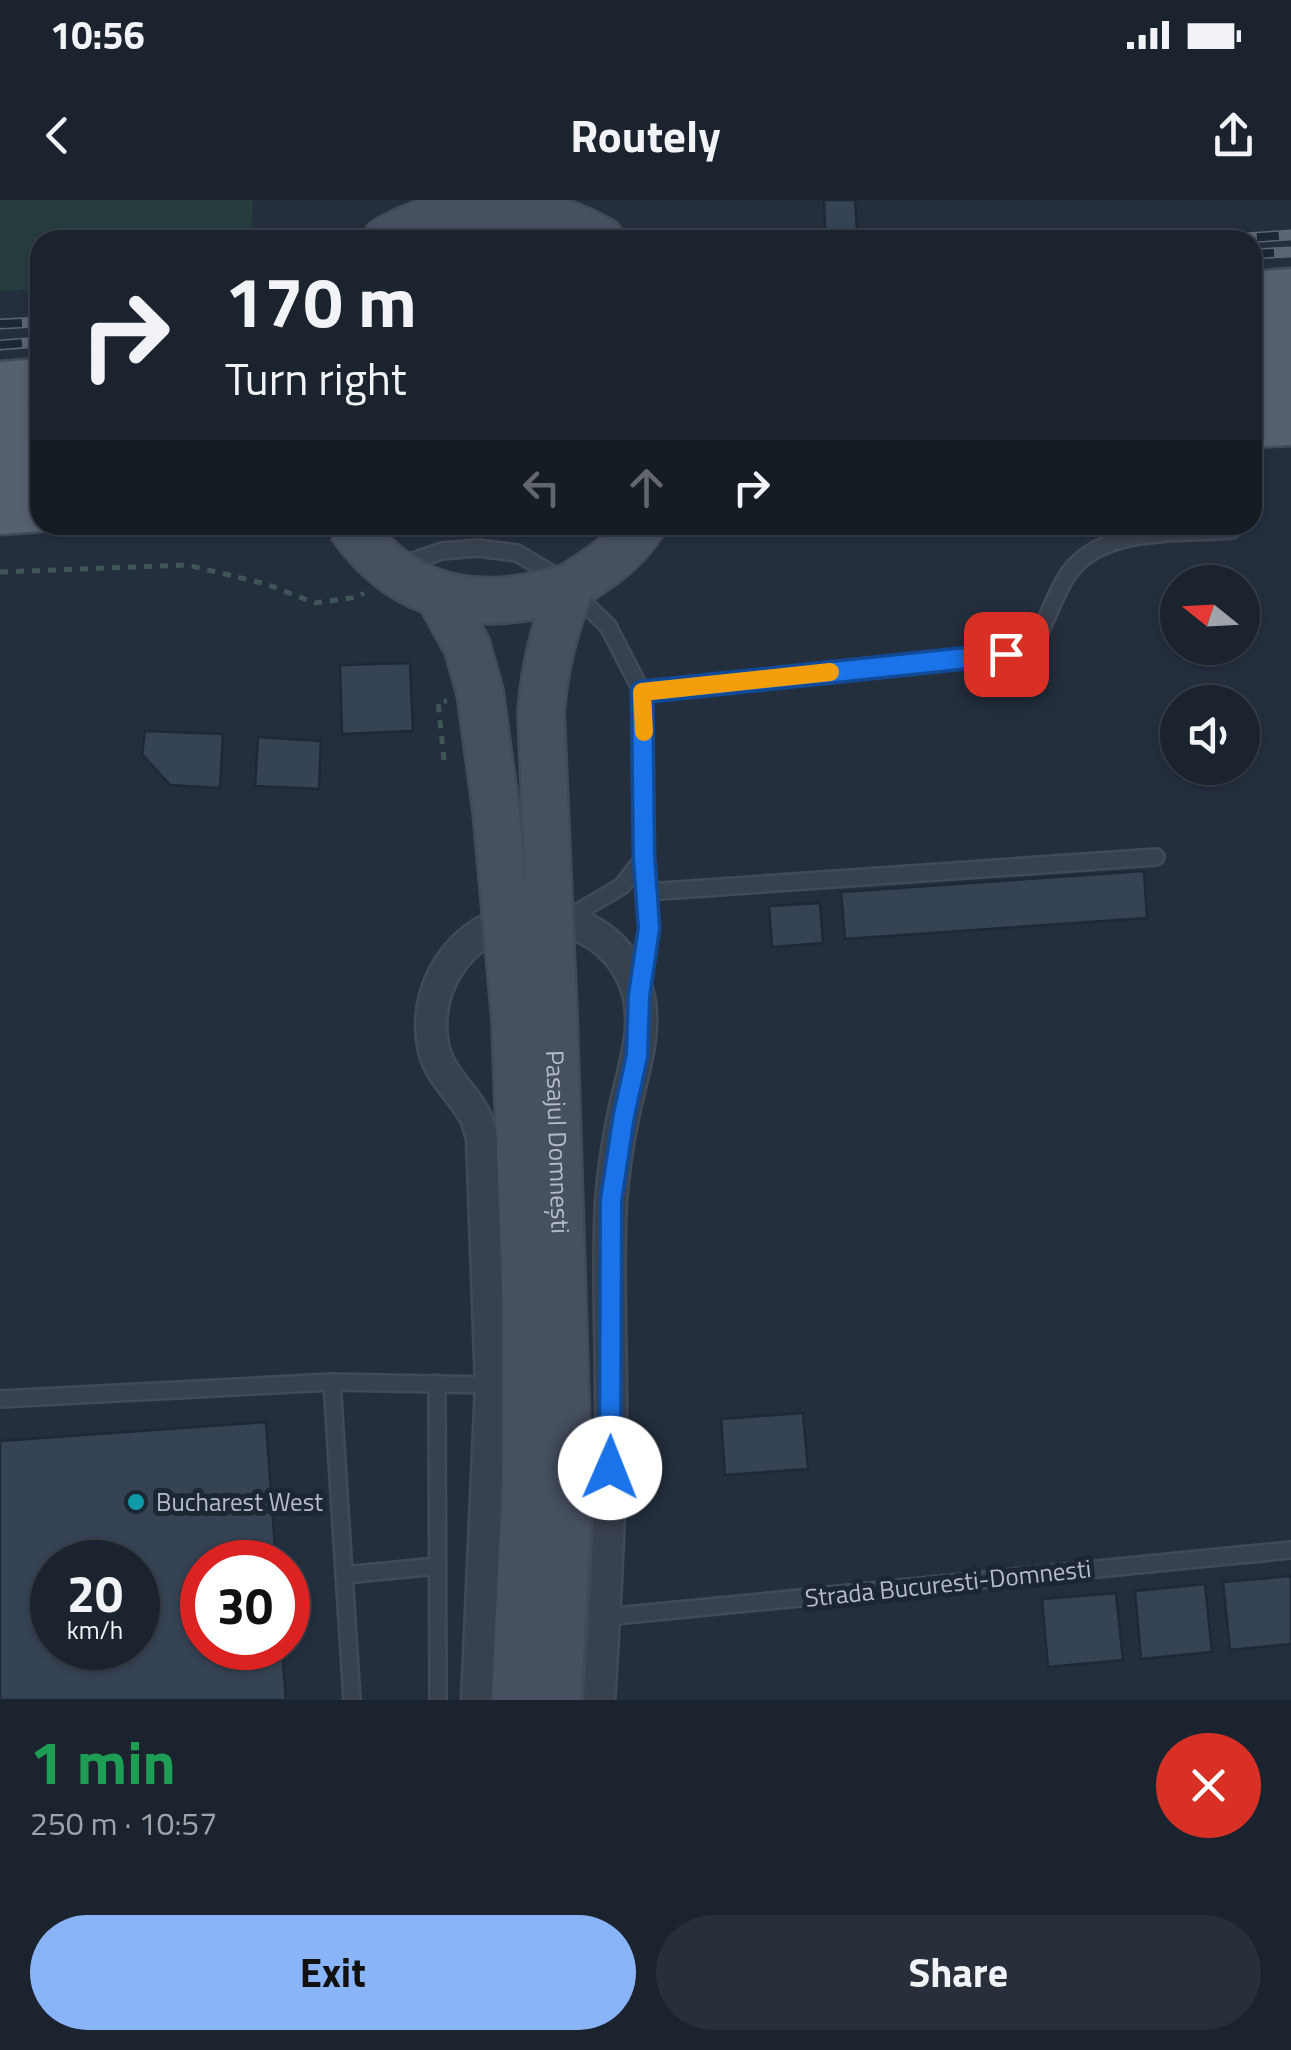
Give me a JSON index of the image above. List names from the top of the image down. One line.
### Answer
{"streets":{"main road":["Pasajul Domnești"],"lane":["Strada Bucuresti-Domnesti"]},"places":["Bucharest West"],"north":"left","page":{"status":"10:56","header":"Routely","turn":["170 m","Turn right"],"speed":"20 km/h","limit":"30","heading":["1 min","250 m · 10:57"],"buttons":["Exit","Share"]}}
